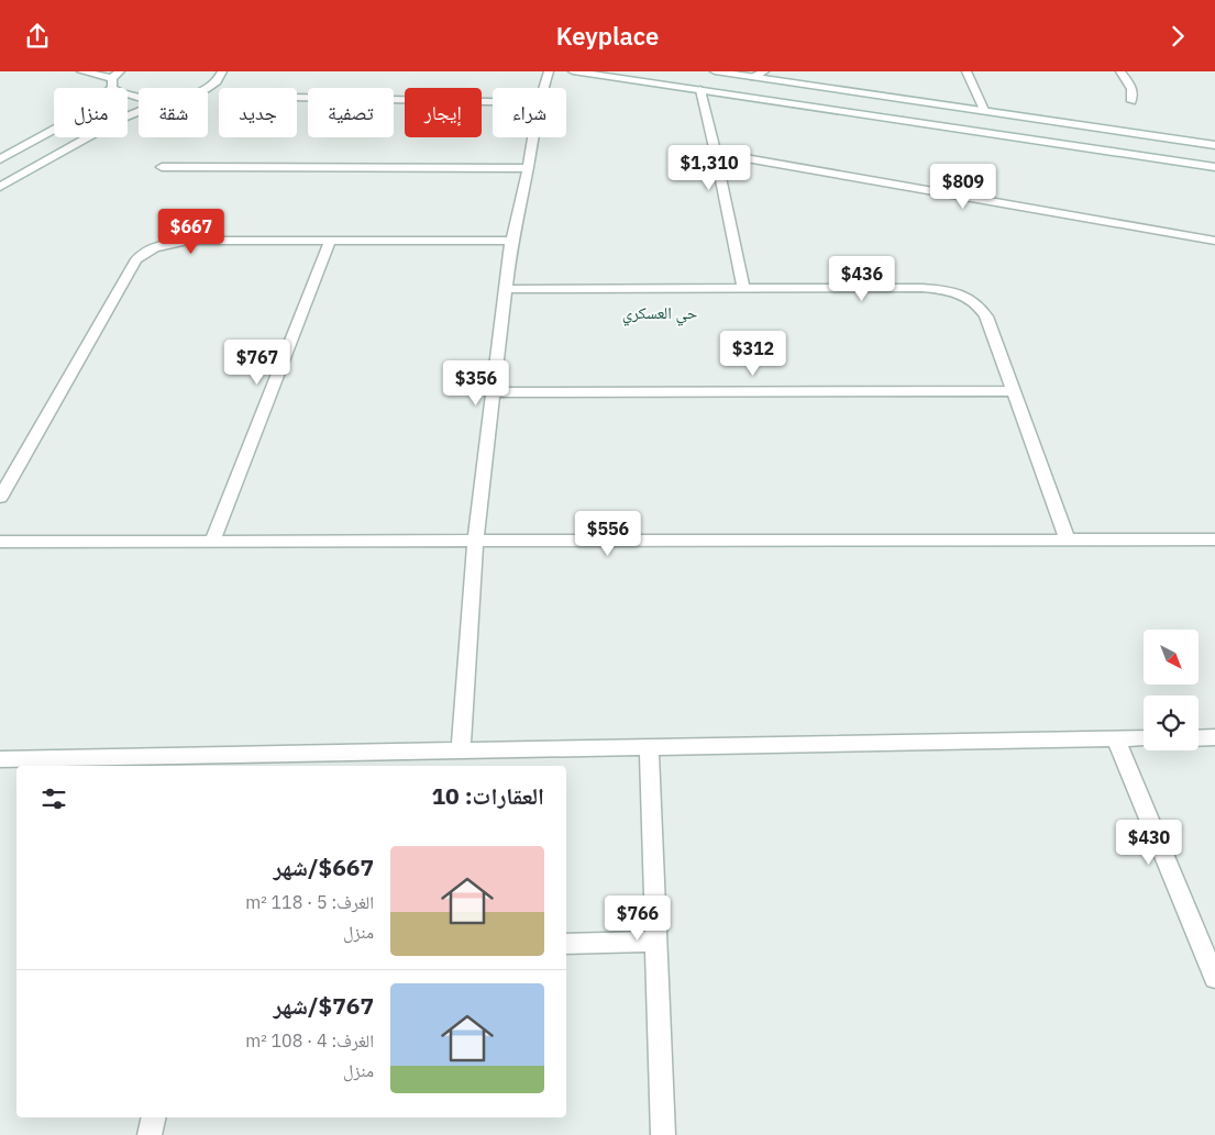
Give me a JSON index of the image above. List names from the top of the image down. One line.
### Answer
{"districts":["حي العسكري"],"north":"bottom right","page":{"header":"Keyplace","chip":["شراء","إيجار","تصفية","جديد","شقة","منزل"],"price":["$1,310","$809","$667","$436","$312","$767","$356","$556","$430","$766"],"heading":"العقارات: 10","list":[{"name":"$667/شهر","note":"الغرف: 5 · 118 m² · منزل"},{"name":"$767/شهر","note":"الغرف: 4 · 108 m² · منزل"}]}}
